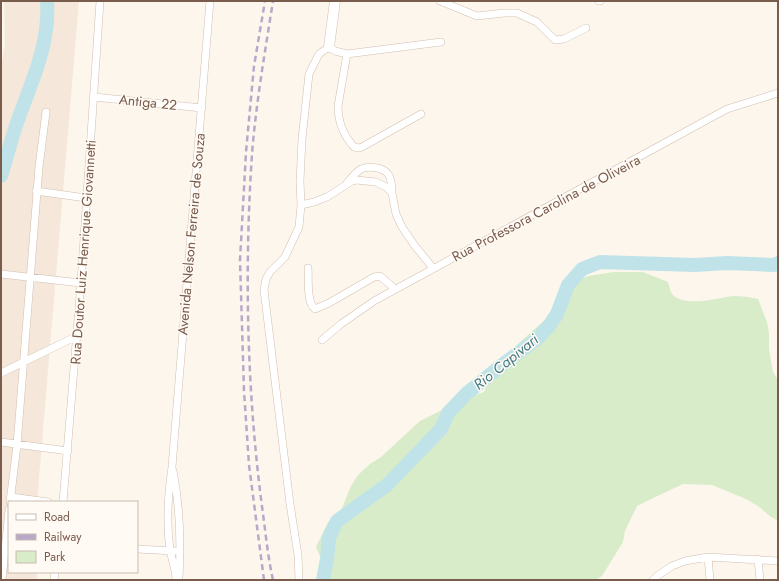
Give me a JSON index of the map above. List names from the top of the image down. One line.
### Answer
{"streets":{"street":["Antiga 22","Rua Professora Carolina de Oliveira","Avenida Nelson Ferreira de Souza","Rua Doutor Luiz Henrique Giovannetti"]},"crossings":[["Antiga 22","Avenida Nelson Ferreira de Souza"],["Antiga 22","Rua Doutor Luiz Henrique Giovannetti"]],"water":["Rio Capivari"],"legend":["Road","Railway","Park"]}
